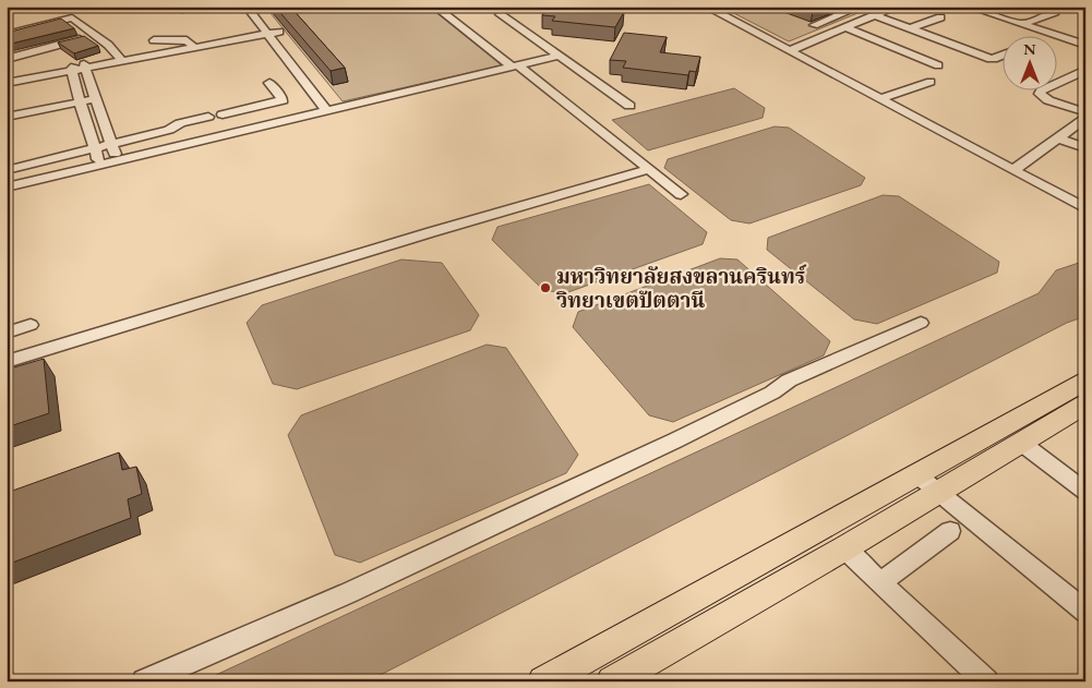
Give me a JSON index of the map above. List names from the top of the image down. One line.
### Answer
{"places":["มหาวิทยาลัยสงขลานครินทร์ วิทยาเขตปัตตานี"],"north":"top"}
